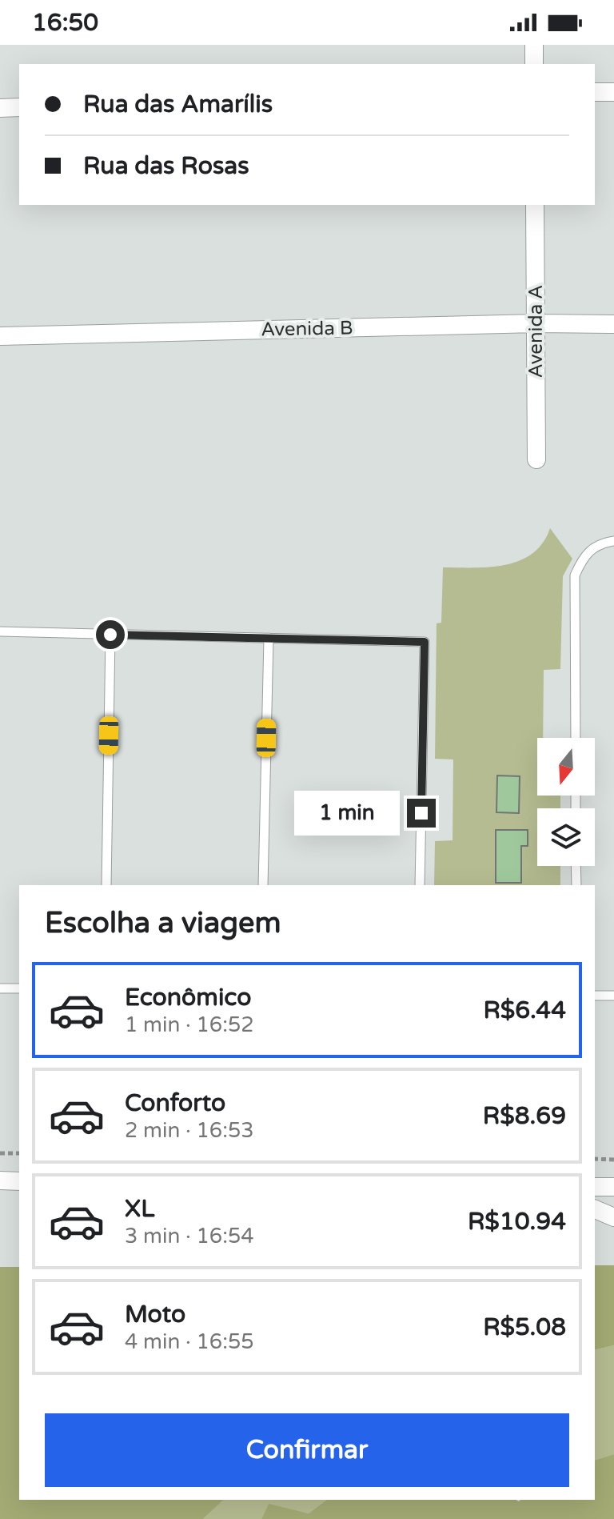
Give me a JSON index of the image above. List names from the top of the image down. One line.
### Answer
{"streets":{"street":["Avenida B","Avenida A"]},"crossings":[["Avenida B","Avenida A"]],"north":"bottom","page":{"status":"16:50","banner":["Rua das Amarílis","Rua das Rosas"],"bubble":"1 min","heading":"Escolha a viagem","list":[{"name":"Econômico","note":"1 min · 16:52","value":"R$6.44"},{"name":"Conforto","note":"2 min · 16:53","value":"R$8.69"},{"name":"XL","note":"3 min · 16:54","value":"R$10.94"},{"name":"Moto","note":"4 min · 16:55","value":"R$5.08"}],"buttons":"Confirmar"}}
